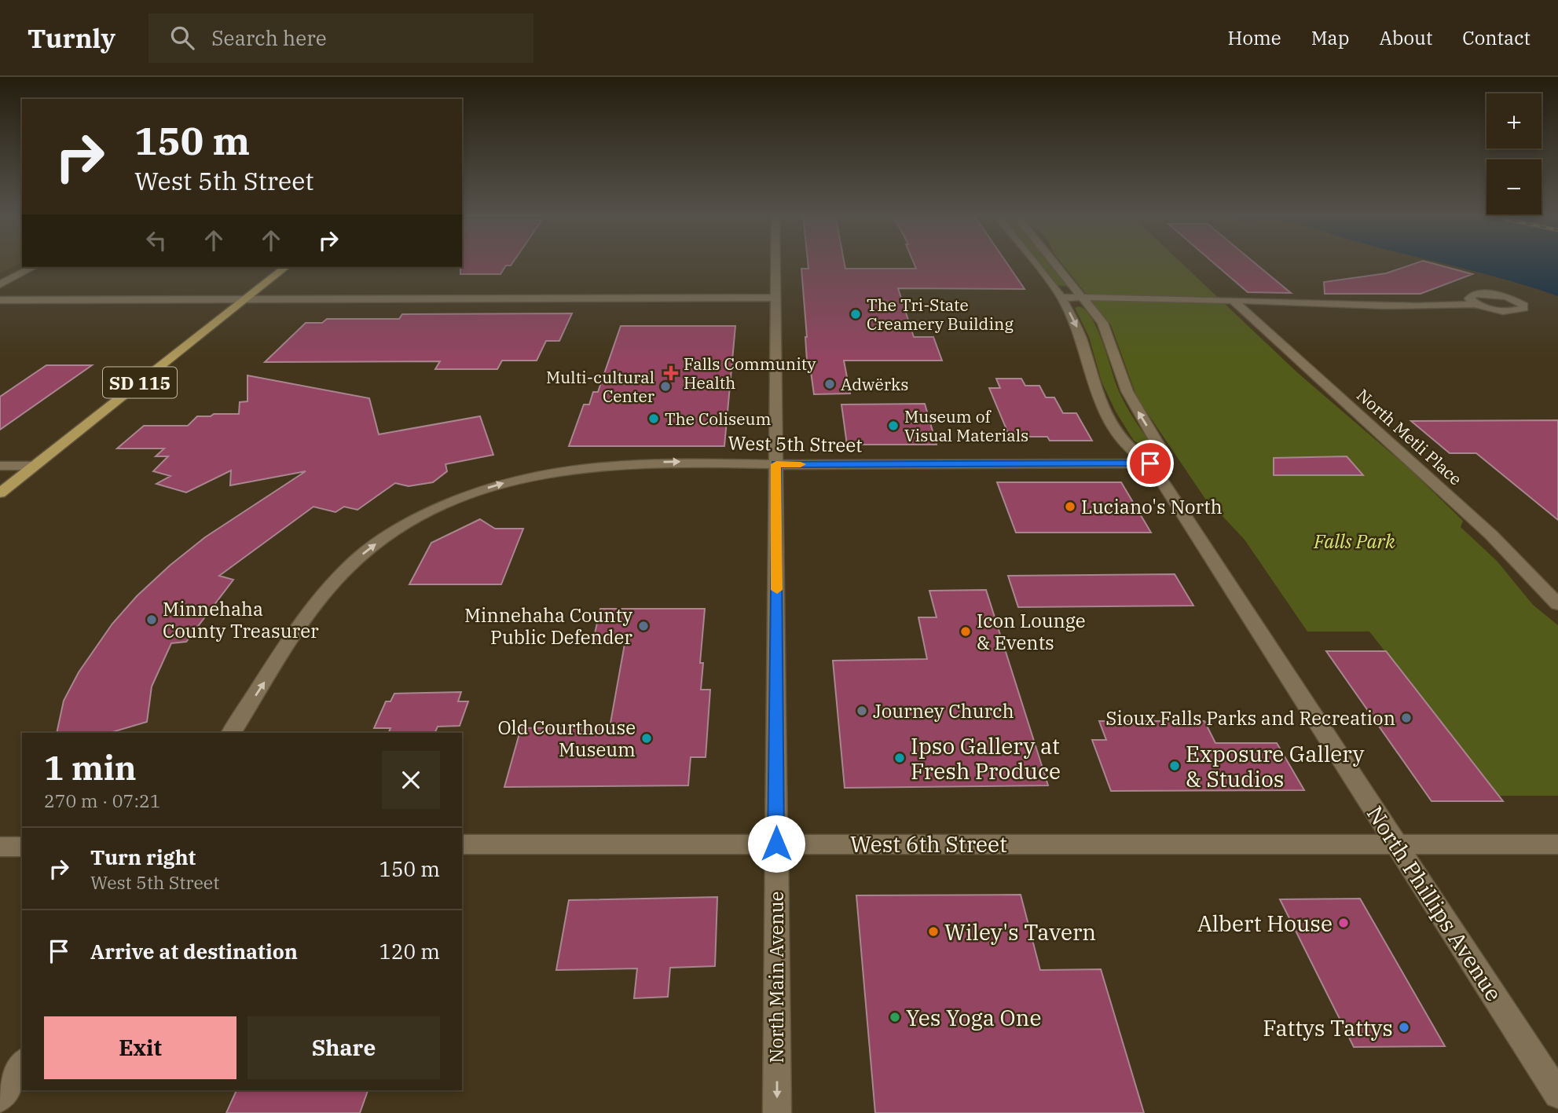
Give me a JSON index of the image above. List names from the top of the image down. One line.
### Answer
{"streets":{"main road":["SD 115"],"street":["North Metli Place","West 5th Street","West 6th Street","North Phillips Avenue","North Main Avenue"]},"crossings":[["West 5th Street","North Phillips Avenue"],["West 5th Street","North Main Avenue"],["West 6th Street","North Phillips Avenue"],["West 6th Street","North Main Avenue"]],"one_way":["West 5th Street"],"parks":["Falls Park"],"places":{"other":["The Tri-State Creamery Building","Adwёrks","Multi-cultural Center","The Coliseum","Museum of Visual Materials","Luciano's North","Minnehaha County Treasurer","Minnehaha County Public Defender","Icon Lounge & Events","Journey Church","Sioux Falls Parks and Recreation","Old Courthouse Museum","Ipso Gallery at Fresh Produce","Exposure Gallery & Studios","Albert House","Wiley's Tavern","Yes Yoga One","Fattys Tattys"],"health":["Falls Community Health"]},"page":{"header":"Turnly","search":"Search here","nav":["Home","Map","About","Contact"],"map_buttons":["+","−"],"turn":["150 m","West 5th Street"],"heading":["1 min","270 m · 07:21"],"list":[{"name":"Turn right","note":"West 5th Street","value":"150 m"},{"name":"Arrive at destination","value":"120 m"}],"buttons":["Exit","Share"]}}
